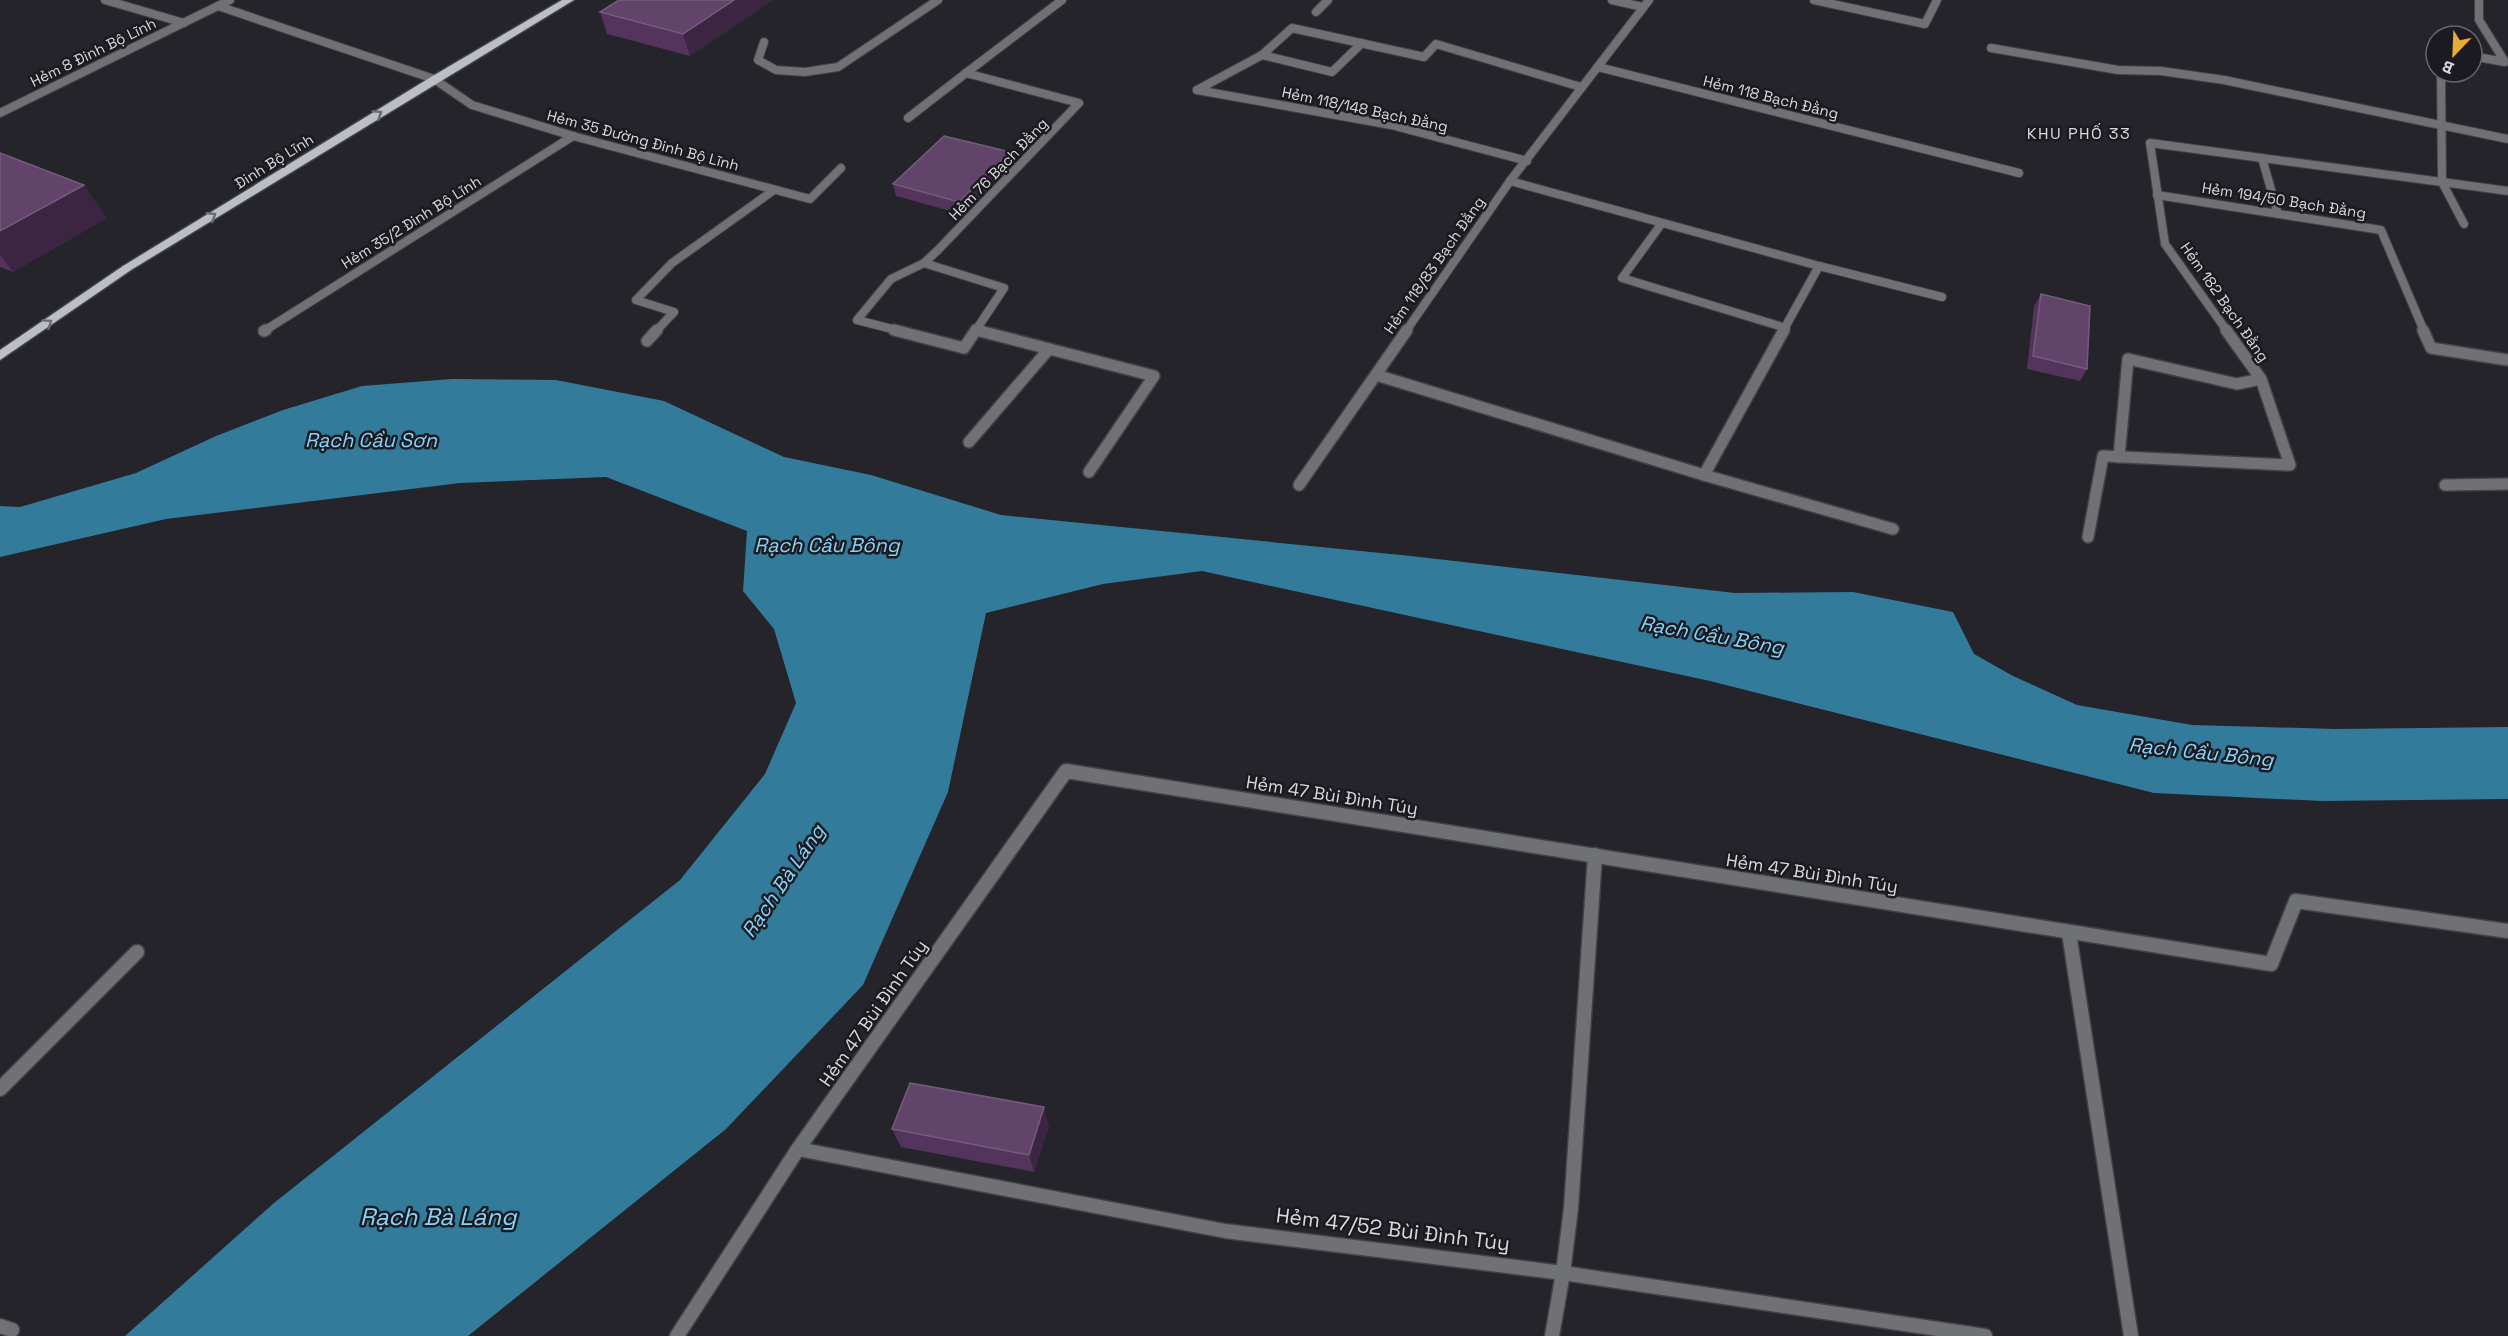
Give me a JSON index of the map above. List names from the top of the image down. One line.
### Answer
{"streets":{"main road":["Đinh Bộ Lĩnh"],"street":["Hẻm 8 Đinh Bộ Lĩnh","Hẻm 118 Bạch Đằng","Hẻm 118/148 Bạch Đằng","Hẻm 35 Đường Đinh Bộ Lĩnh","Hẻm 76 Bạch Đằng","Hẻm 194/50 Bạch Đằng","Hẻm 35/2 Đinh Bộ Lĩnh","Hẻm 118/83 Bạch Đằng","Hẻm 182 Bạch Đằng","Hẻm 47 Bùi Đình Túy","Hẻm 47/52 Bùi Đình Túy"]},"crossings":[["Hẻm 8 Đinh Bộ Lĩnh","Hẻm 35 Đường Đinh Bộ Lĩnh"],["Hẻm 118 Bạch Đằng","Hẻm 118/83 Bạch Đằng"],["Hẻm 118/148 Bạch Đằng","Hẻm 118/83 Bạch Đằng"],["Hẻm 35 Đường Đinh Bộ Lĩnh","Đinh Bộ Lĩnh"],["Hẻm 35 Đường Đinh Bộ Lĩnh","Hẻm 35/2 Đinh Bộ Lĩnh"],["Hẻm 194/50 Bạch Đằng","Hẻm 182 Bạch Đằng"],["Hẻm 47 Bùi Đình Túy","Hẻm 47/52 Bùi Đình Túy"]],"one_way":["Đinh Bộ Lĩnh"],"districts":["KHU PHỐ 33"],"water":["Rạch Cầu Sơn","Rạch Cầu Bông","Rạch Bà Láng"],"north":"bottom left"}
